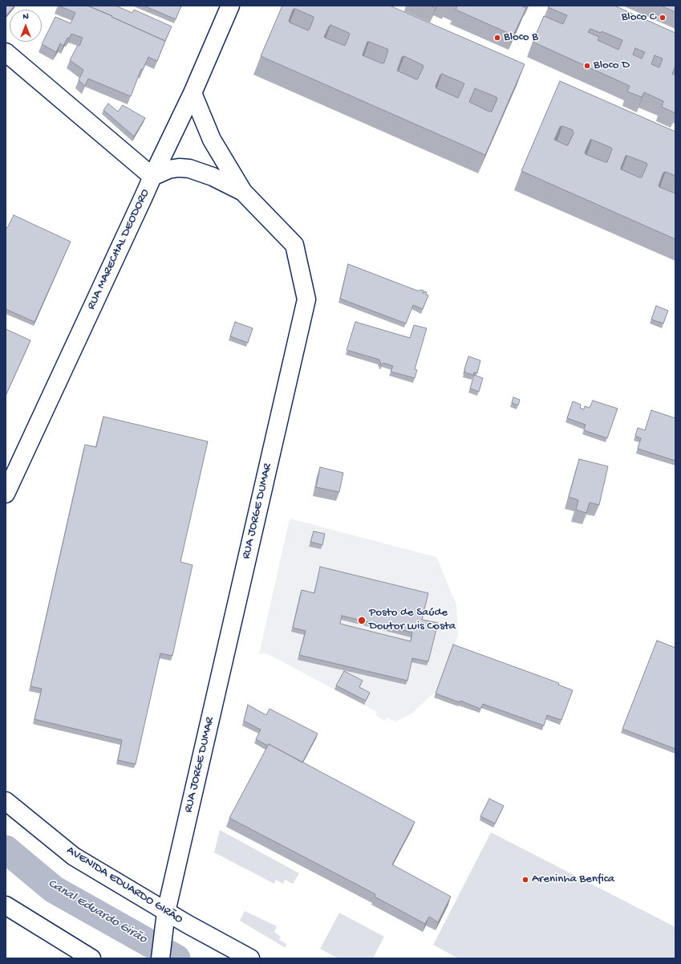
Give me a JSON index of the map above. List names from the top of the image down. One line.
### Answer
{"streets":{"street":["RUA MARECHAL DEODORO","RUA JORGE DUMAR","AVENIDA EDUARDO GIRÃO"]},"crossings":[["RUA MARECHAL DEODORO","RUA JORGE DUMAR"],["RUA JORGE DUMAR","AVENIDA EDUARDO GIRÃO"]],"water":["Canal Eduardo Girão"],"places":["Bloco C","Bloco B","Bloco D","Posto de Saúde Doutor Luis Costa","Areninha Benfica"],"north":"top"}
